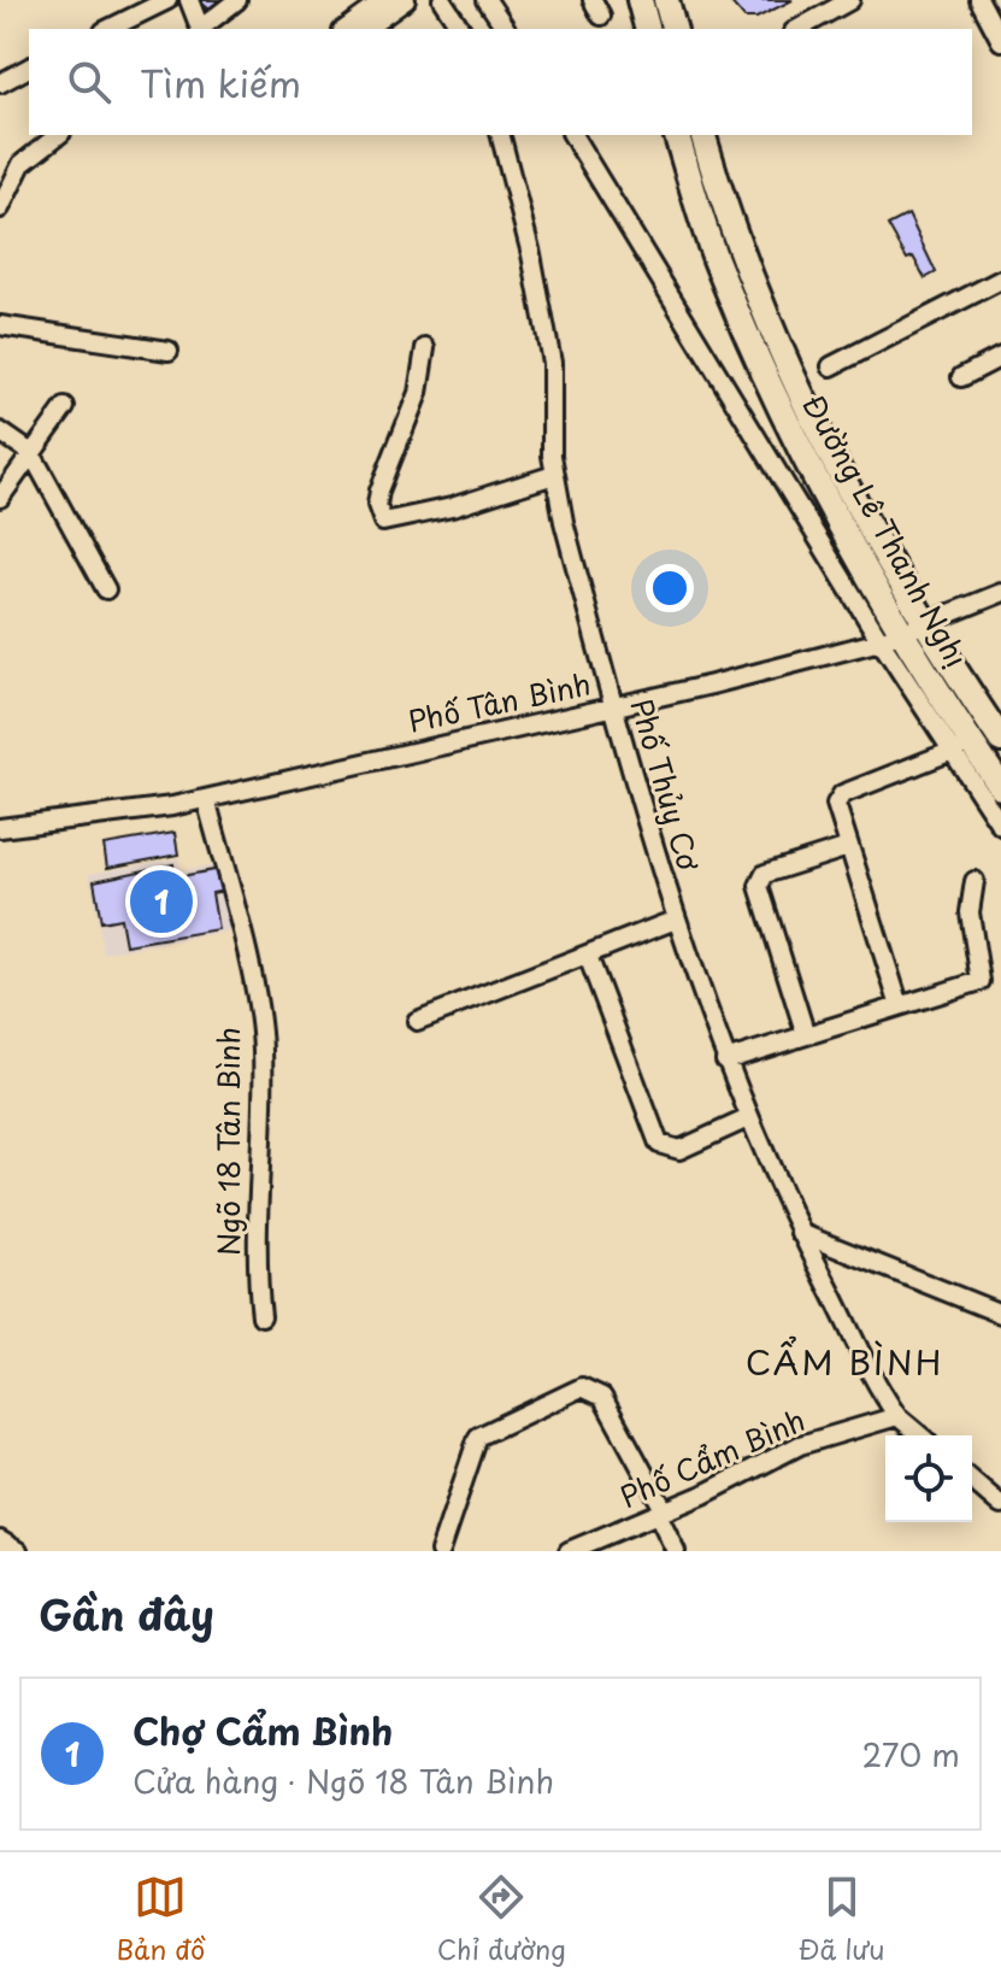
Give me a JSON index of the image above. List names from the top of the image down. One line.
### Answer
{"streets":{"highway":["Đường Lê Thanh Nghị"],"street":["Phố Tân Bình","Phố Thủy Cơ","Ngõ 18 Tân Bình","Phố Cẩm Bình"]},"crossings":[["Đường Lê Thanh Nghị","Phố Tân Bình"],["Phố Tân Bình","Phố Thủy Cơ"],["Phố Tân Bình","Ngõ 18 Tân Bình"],["Phố Thủy Cơ","Phố Cẩm Bình"]],"districts":["CẨM BÌNH"],"page":{"search":"Tìm kiếm","pins":"1","heading":"Gần đây","list":[{"mark":"1","name":"Chợ Cẩm Bình","note":"Cửa hàng · Ngõ 18 Tân Bình","value":"270 m"}],"nav":["Bản đồ","Chỉ đường","Đã lưu"]}}
